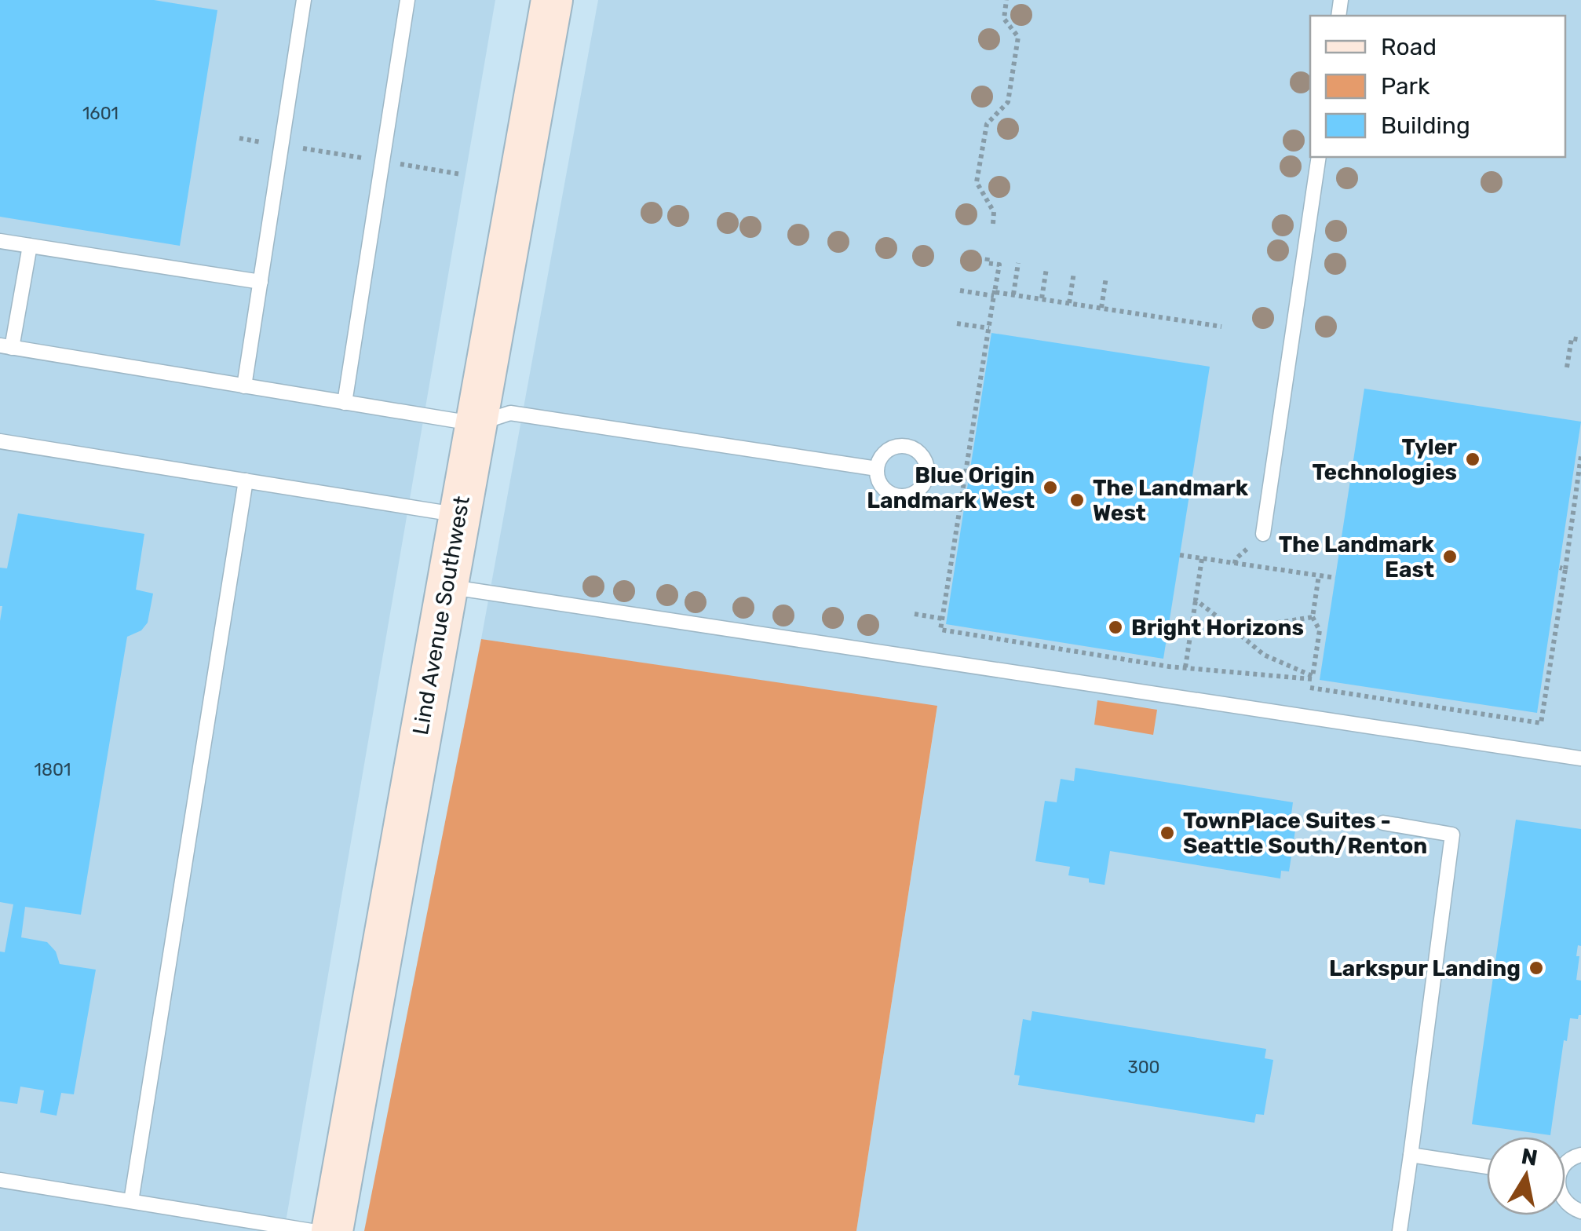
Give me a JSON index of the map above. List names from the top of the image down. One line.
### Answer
{"streets":{"main road":["Lind Avenue Southwest"]},"places":["Tyler Technologies","Blue Origin Landmark West","The Landmark West","The Landmark East","Bright Horizons","TownPlace Suites - Seattle South/Renton","Larkspur Landing"],"house_numbers":["1601","1801","300"],"legend":["Road","Park","Building"],"north":"top"}
